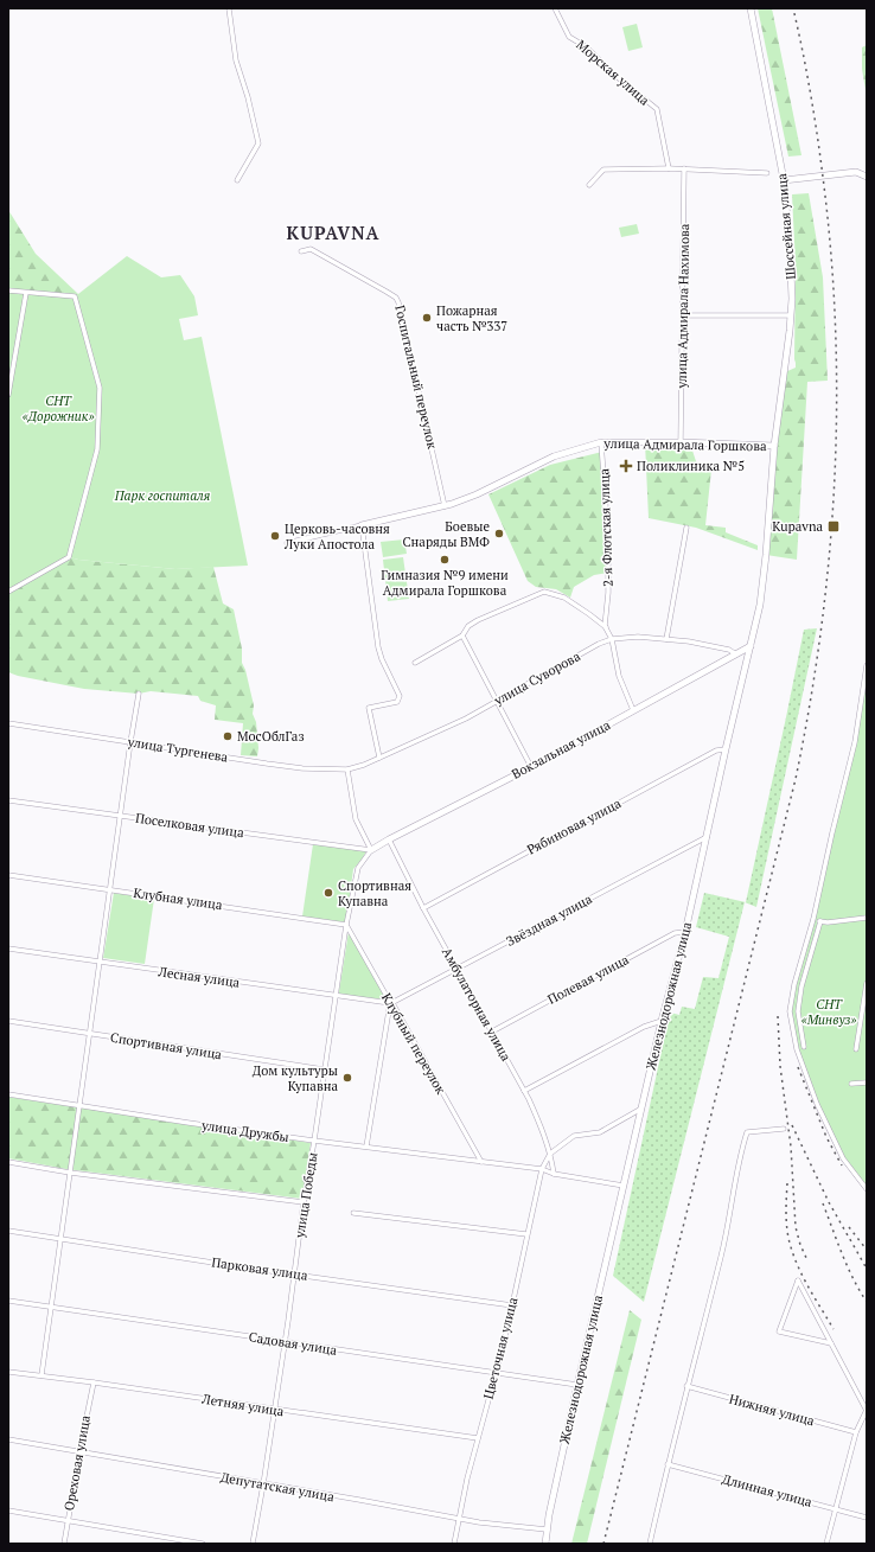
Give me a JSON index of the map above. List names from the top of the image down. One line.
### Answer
{"streets":{"main road":["Шоссейная улица","улица Адмирала Горшкова","Вокзальная улица","Железнодорожная улица"],"street":["Морская улица","улица Адмирала Нахимова","Госпитальный переулок","2-я Флотская улица","улица Суворова","улица Тургенева","Поселковая улица","Рябиновая улица","Клубная улица","Звёздная улица","Лесная улица","Полевая улица","Амбулаторная улица","Клубный переулок","Спортивная улица","улица Дружбы","улица Победы","Парковая улица","Садовая улица","Цветочная улица","Летняя улица","Нижняя улица","Ореховая улица","Депутатская улица","Длинная улица"]},"crossings":[["Шоссейная улица","улица Адмирала Горшкова"],["Шоссейная улица","Железнодорожная улица"],["улица Адмирала Нахимова","улица Адмирала Горшкова"],["Госпитальный переулок","улица Адмирала Горшкова"],["улица Адмирала Горшкова","2-я Флотская улица"],["улица Адмирала Горшкова","Железнодорожная улица"],["улица Суворова","улица Тургенева"],["улица Суворова","Вокзальная улица"],["Вокзальная улица","Поселковая улица"],["Вокзальная улица","Железнодорожная улица"],["Вокзальная улица","Амбулаторная улица"],["Вокзальная улица","улица Победы"],["Поселковая улица","улица Победы"],["Рябиновая улица","Железнодорожная улица"],["Рябиновая улица","Амбулаторная улица"],["Клубная улица","Клубный переулок"],["Клубная улица","улица Победы"],["Звёздная улица","Лесная улица"],["Звёздная улица","Железнодорожная улица"],["Звёздная улица","Амбулаторная улица"],["Звёздная улица","Клубный переулок"],["Лесная улица","Клубный переулок"],["Лесная улица","улица Победы"],["Полевая улица","Железнодорожная улица"],["Полевая улица","Амбулаторная улица"],["Железнодорожная улица","улица Дружбы"],["Железнодорожная улица","Садовая улица"],["Железнодорожная улица","Депутатская улица"],["Амбулаторная улица","улица Дружбы"],["Амбулаторная улица","Цветочная улица"],["Клубный переулок","улица Дружбы"],["Клубный переулок","улица Победы"],["Спортивная улица","улица Победы"],["улица Дружбы","улица Победы"],["улица Дружбы","Цветочная улица"],["улица Победы","Парковая улица"],["улица Победы","Садовая улица"],["улица Победы","Летняя улица"],["улица Победы","Депутатская улица"],["Парковая улица","Цветочная улица"],["Садовая улица","Цветочная улица"],["Цветочная улица","Летняя улица"],["Цветочная улица","Депутатская улица"],["Летняя улица","Ореховая улица"],["Ореховая улица","Депутатская улица"]],"districts":["KUPAVNA"],"parks":["СНТ «Дорожник»","Парк госпиталя","СНТ «Минвуз»"],"places":{"other":["Пожарная часть №337","Боевые Снаряды ВМФ","Церковь-часовня Луки Апостола","Гимназия №9 имени Адмирала Горшкова","МосОблГаз","Спортивная Купавна","Дом культуры Купавна"],"health":["Поликлиника №5"],"transit":["Kupavna"]}}
